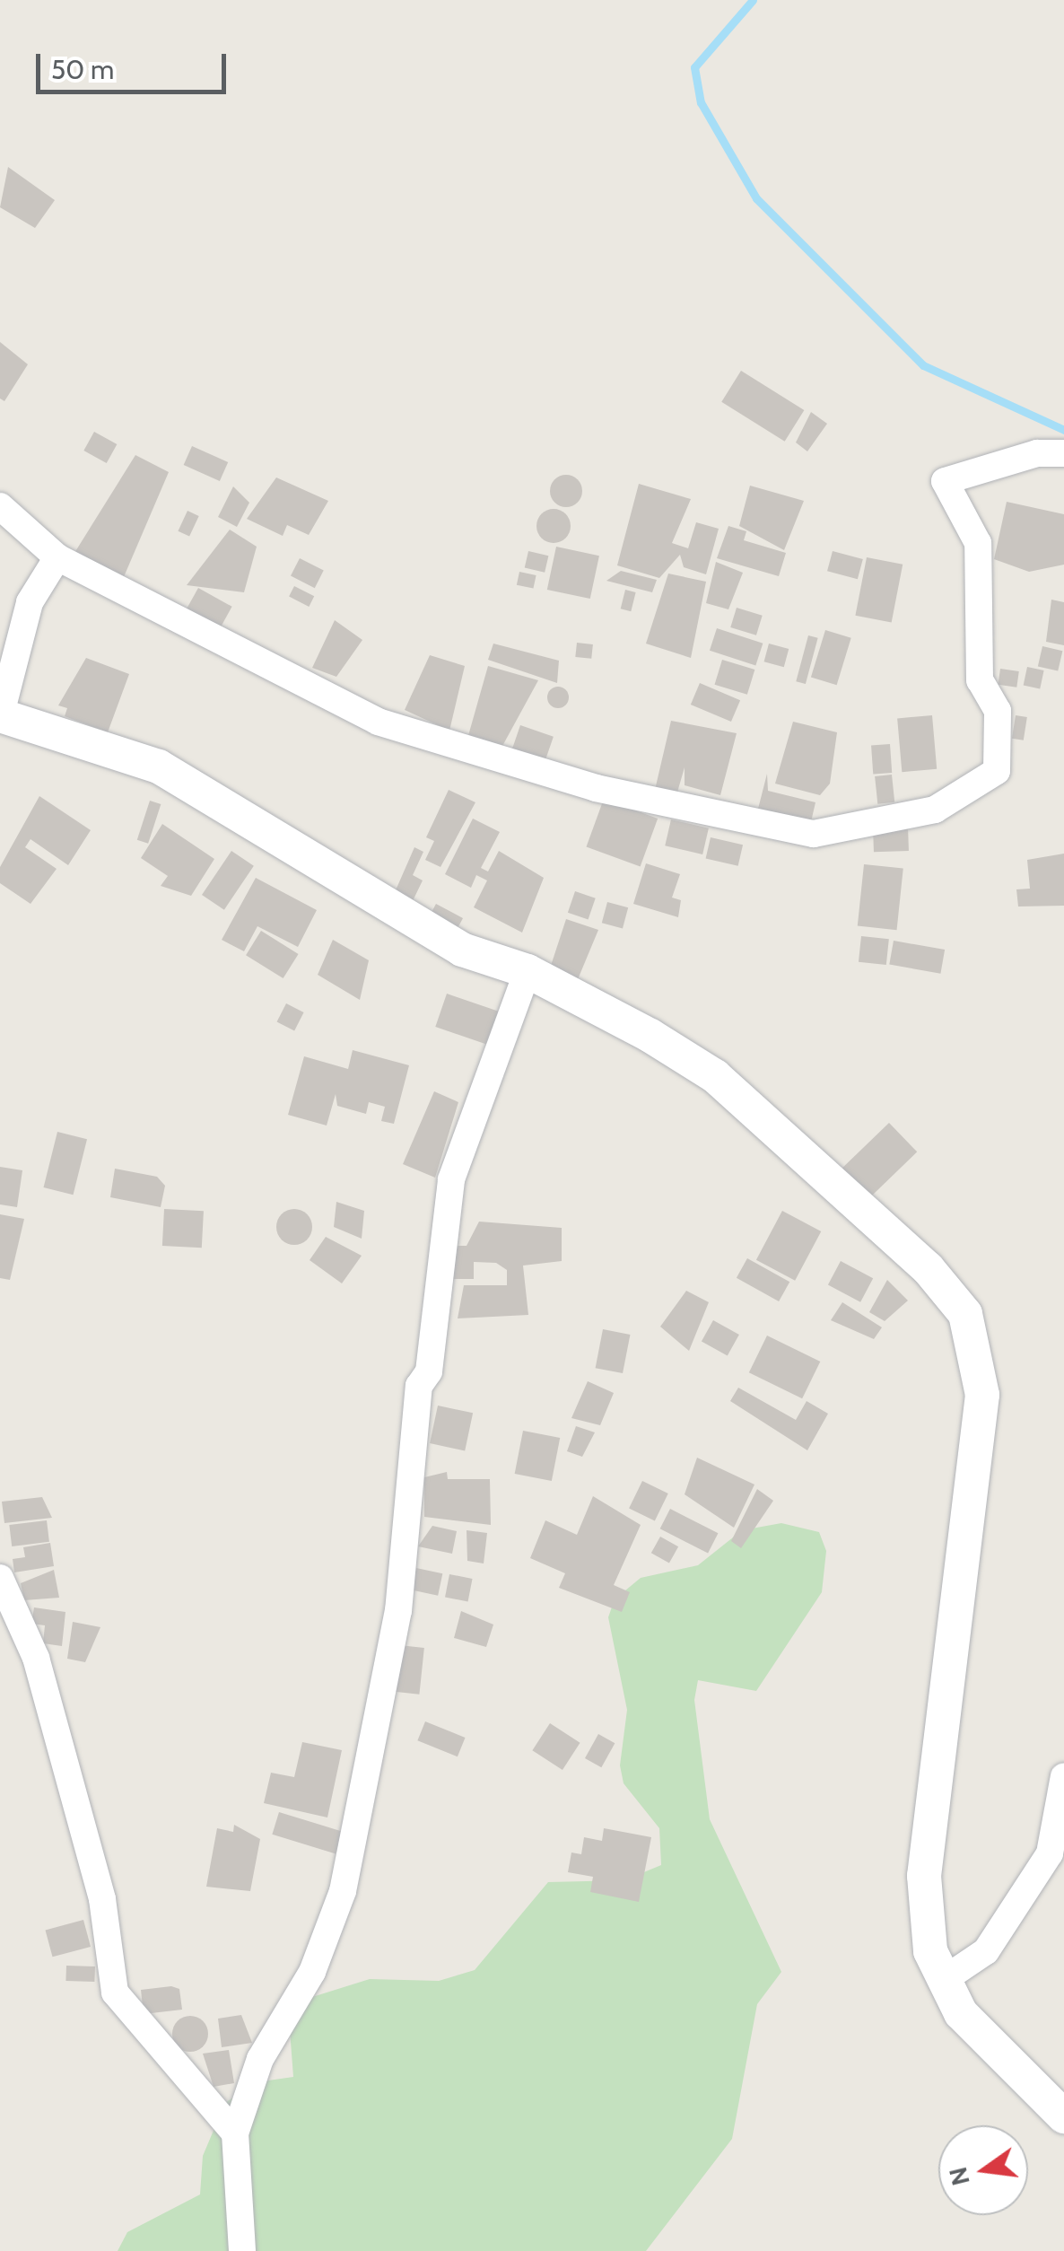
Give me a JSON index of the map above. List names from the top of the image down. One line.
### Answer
{"scale_bar":"50 m","north":"left"}
